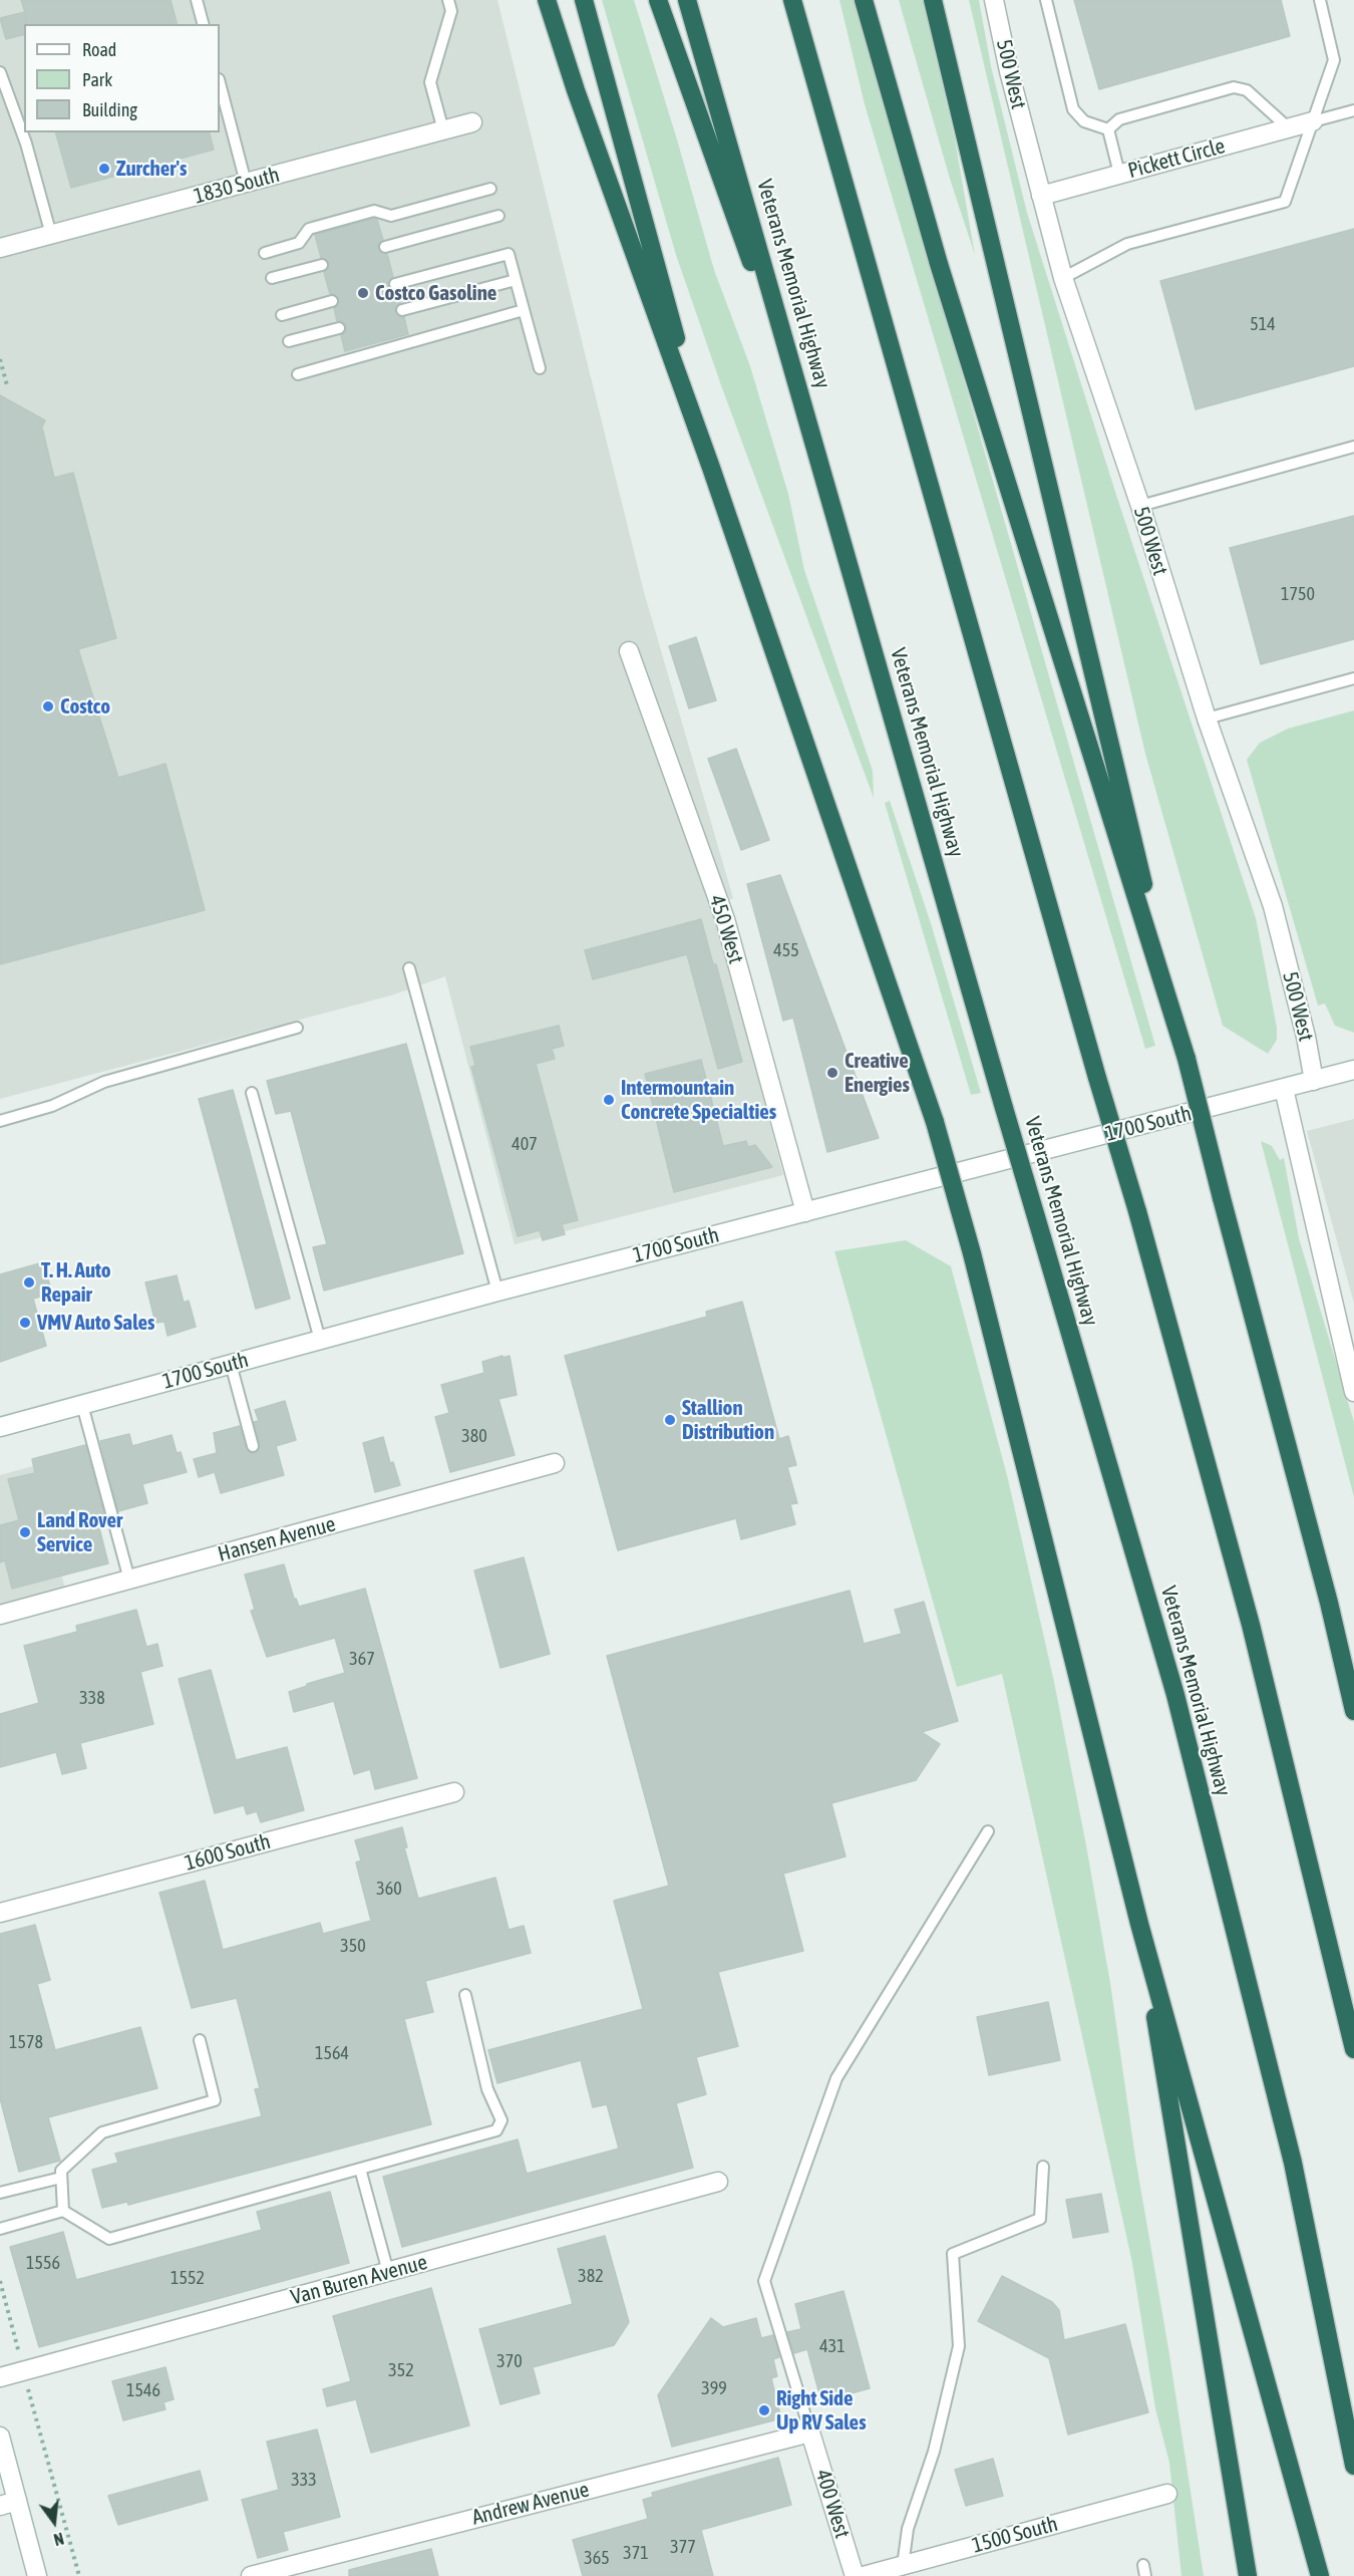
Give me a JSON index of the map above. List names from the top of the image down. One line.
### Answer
{"streets":{"highway":["Veterans Memorial Highway"],"street":["500 West","Pickett Circle","1830 South","450 West","1700 South","Hansen Avenue","1600 South","Van Buren Avenue","Andrew Avenue","400 West","1500 South"]},"crossings":[["500 West","Pickett Circle"],["500 West","1700 South"],["450 West","1700 South"],["Andrew Avenue","400 West"]],"places":["Zurcher's","Costco Gasoline","Costco","Creative Energies","Intermountain Concrete Specialties","T. H. Auto Repair","VMV Auto Sales","Stallion Distribution","Land Rover Service","Right Side Up RV Sales"],"house_numbers":["514","1750","455","407","380","367","338","360","350","1578","1564","1556","382","1552","431","370","352","399","1546","333","377","371","365"],"legend":["Road","Park","Building"],"north":"bottom"}
